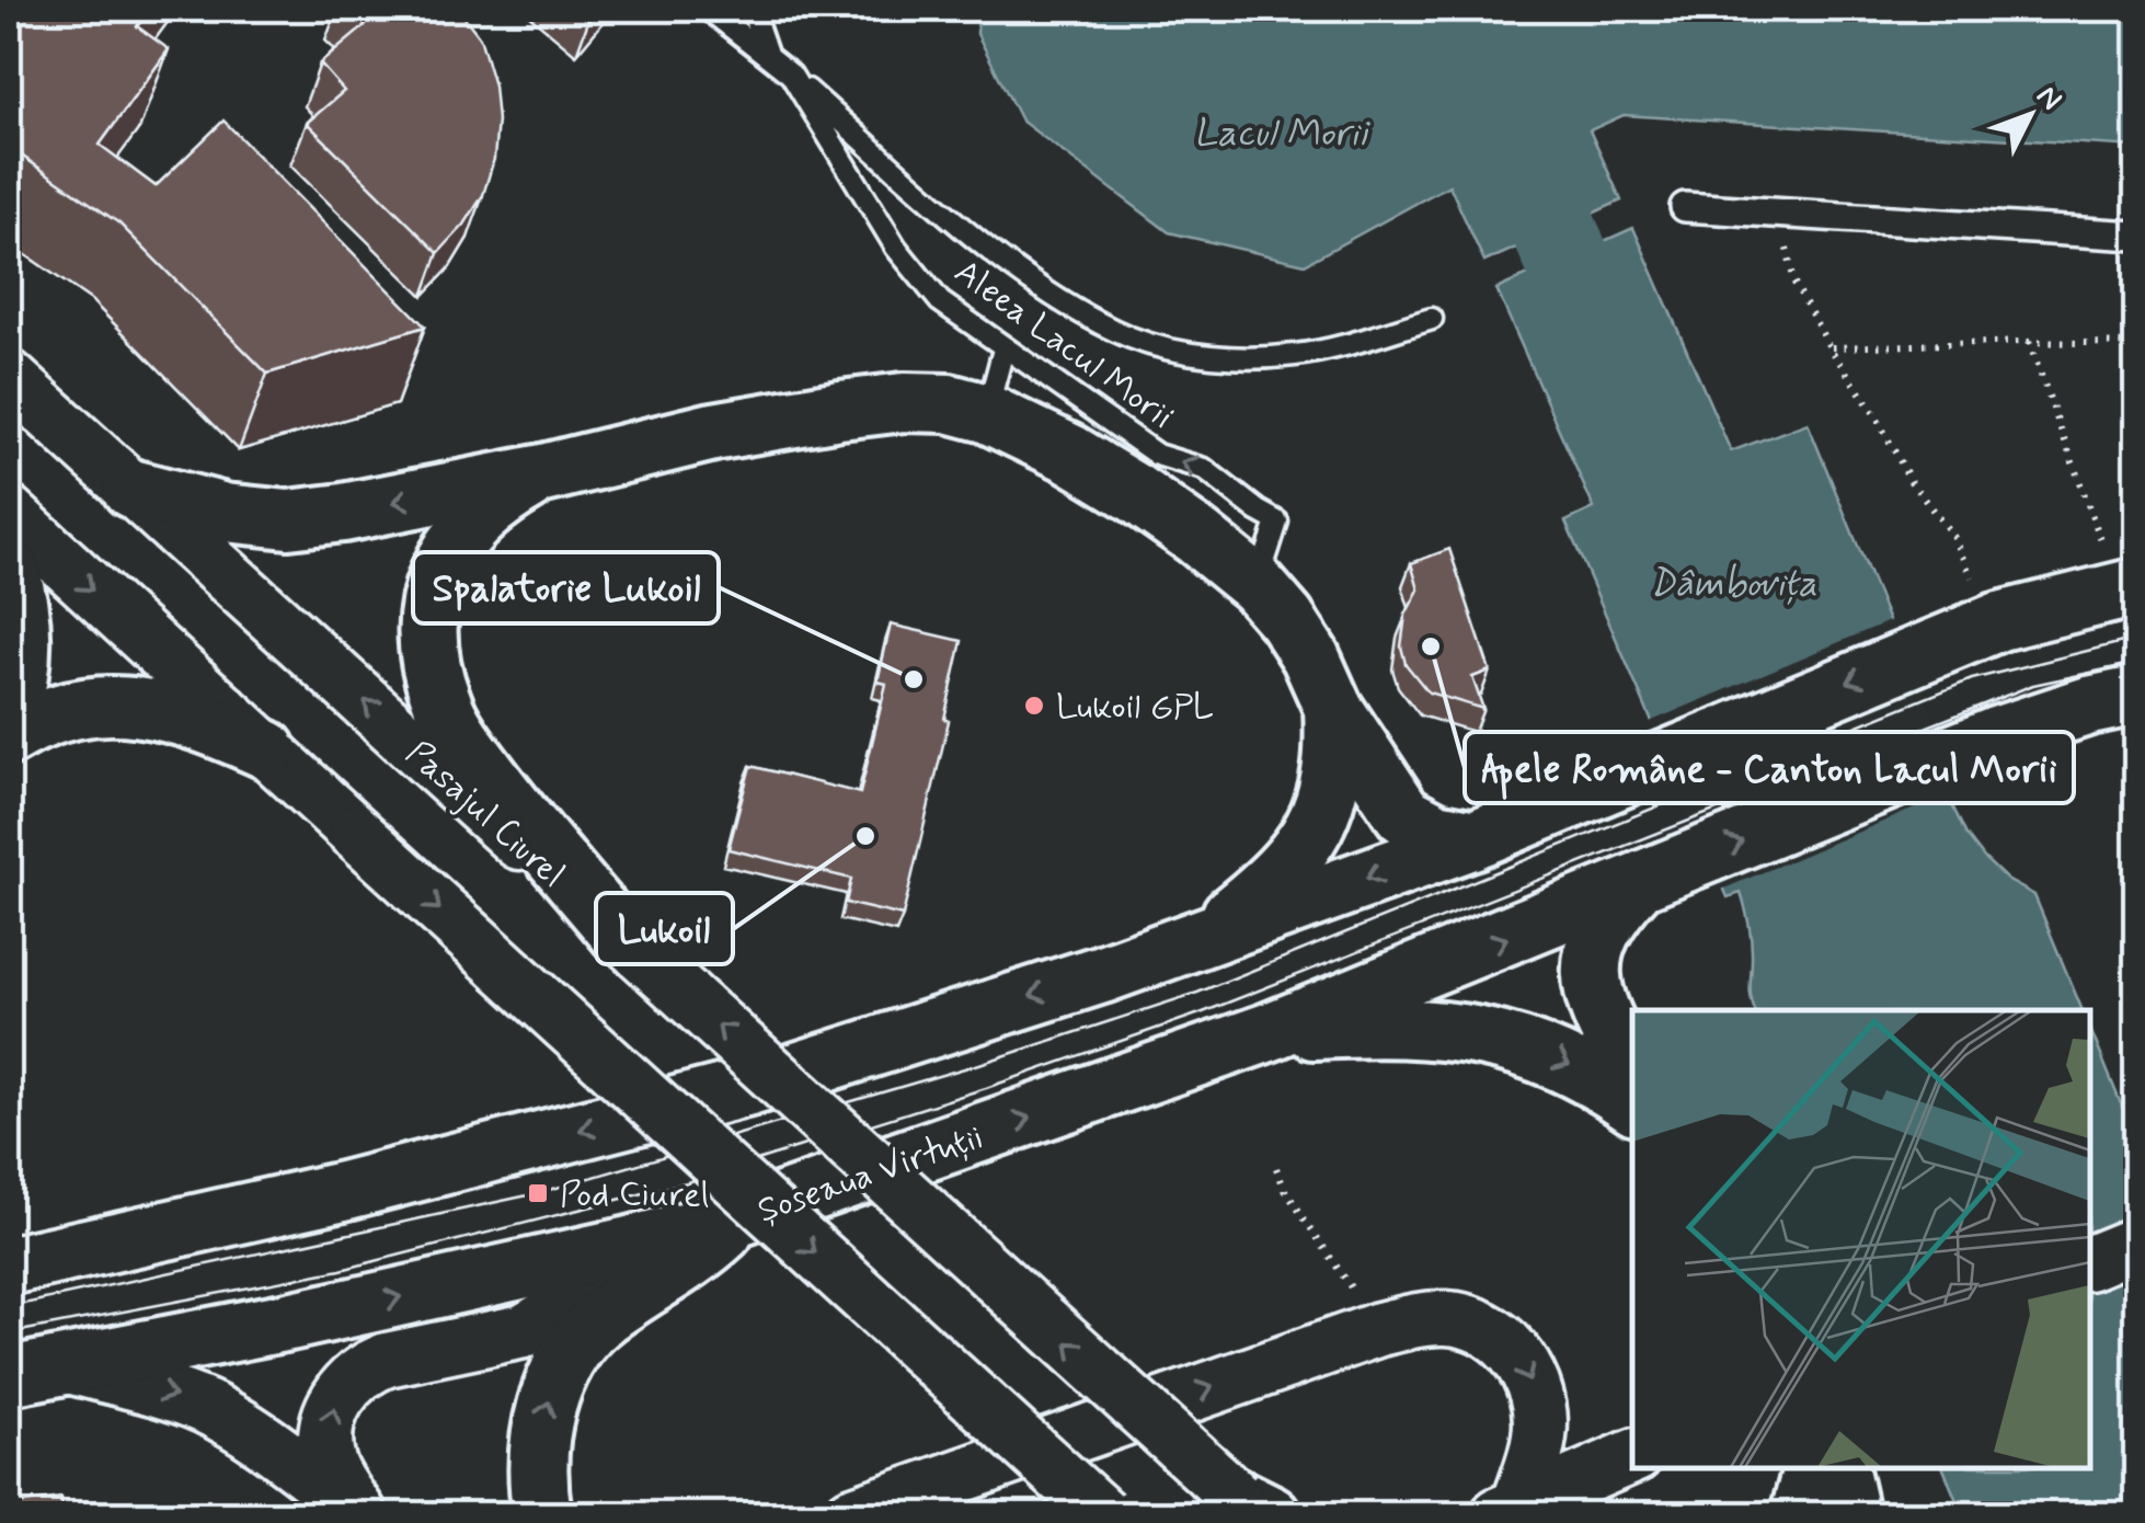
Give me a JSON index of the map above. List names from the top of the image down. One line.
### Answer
{"streets":{"main road":["Pasajul Ciurel","Șoseaua Virtuții"],"lane":["Aleea Lacul Morii"]},"one_way":["Aleea Lacul Morii"],"water":["Lacul Morii","Dâmbovița"],"places":{"other":["Apele Române - Canton Lacul Morii","Spalatorie Lukoil","Lukoil GPL","Lukoil"],"transit":["Pod Ciurel"]},"north":"top right"}
